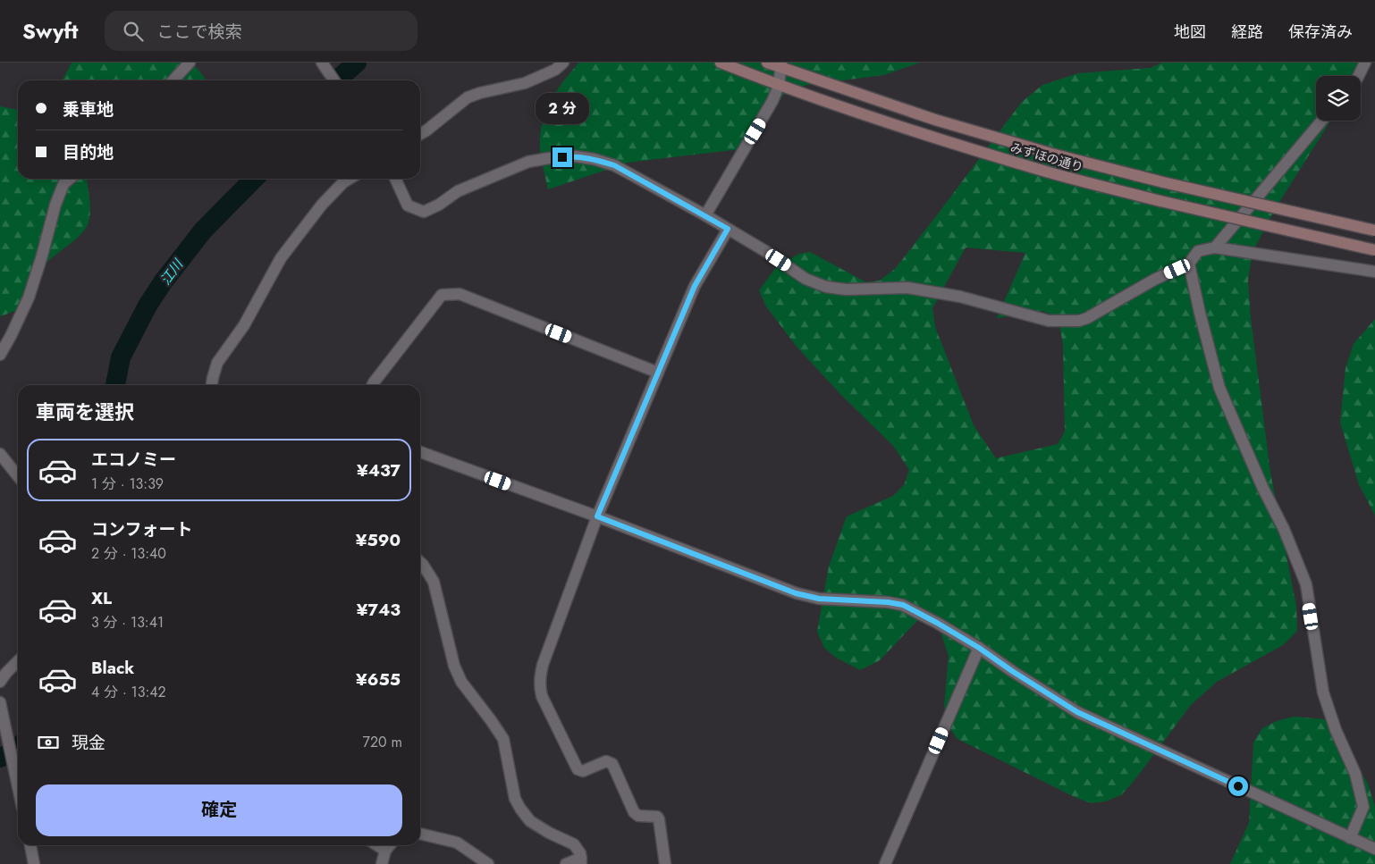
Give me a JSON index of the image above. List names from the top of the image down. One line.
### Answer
{"streets":{"street":["みずほの通り"]},"water":["江川"],"page":{"header":"Swyft","search":"ここで検索","nav":["地図","経路","保存済み"],"banner":["乗車地","目的地"],"bubble":"2 分","heading":"車両を選択","list":[{"name":"エコノミー","note":"1 分 · 13:39","value":"¥437"},{"name":"コンフォート","note":"2 分 · 13:40","value":"¥590"},{"name":"XL","note":"3 分 · 13:41","value":"¥743"},{"name":"Black","note":"4 分 · 13:42","value":"¥655"}],"pay":["現金","720 m"],"buttons":"確定"}}
